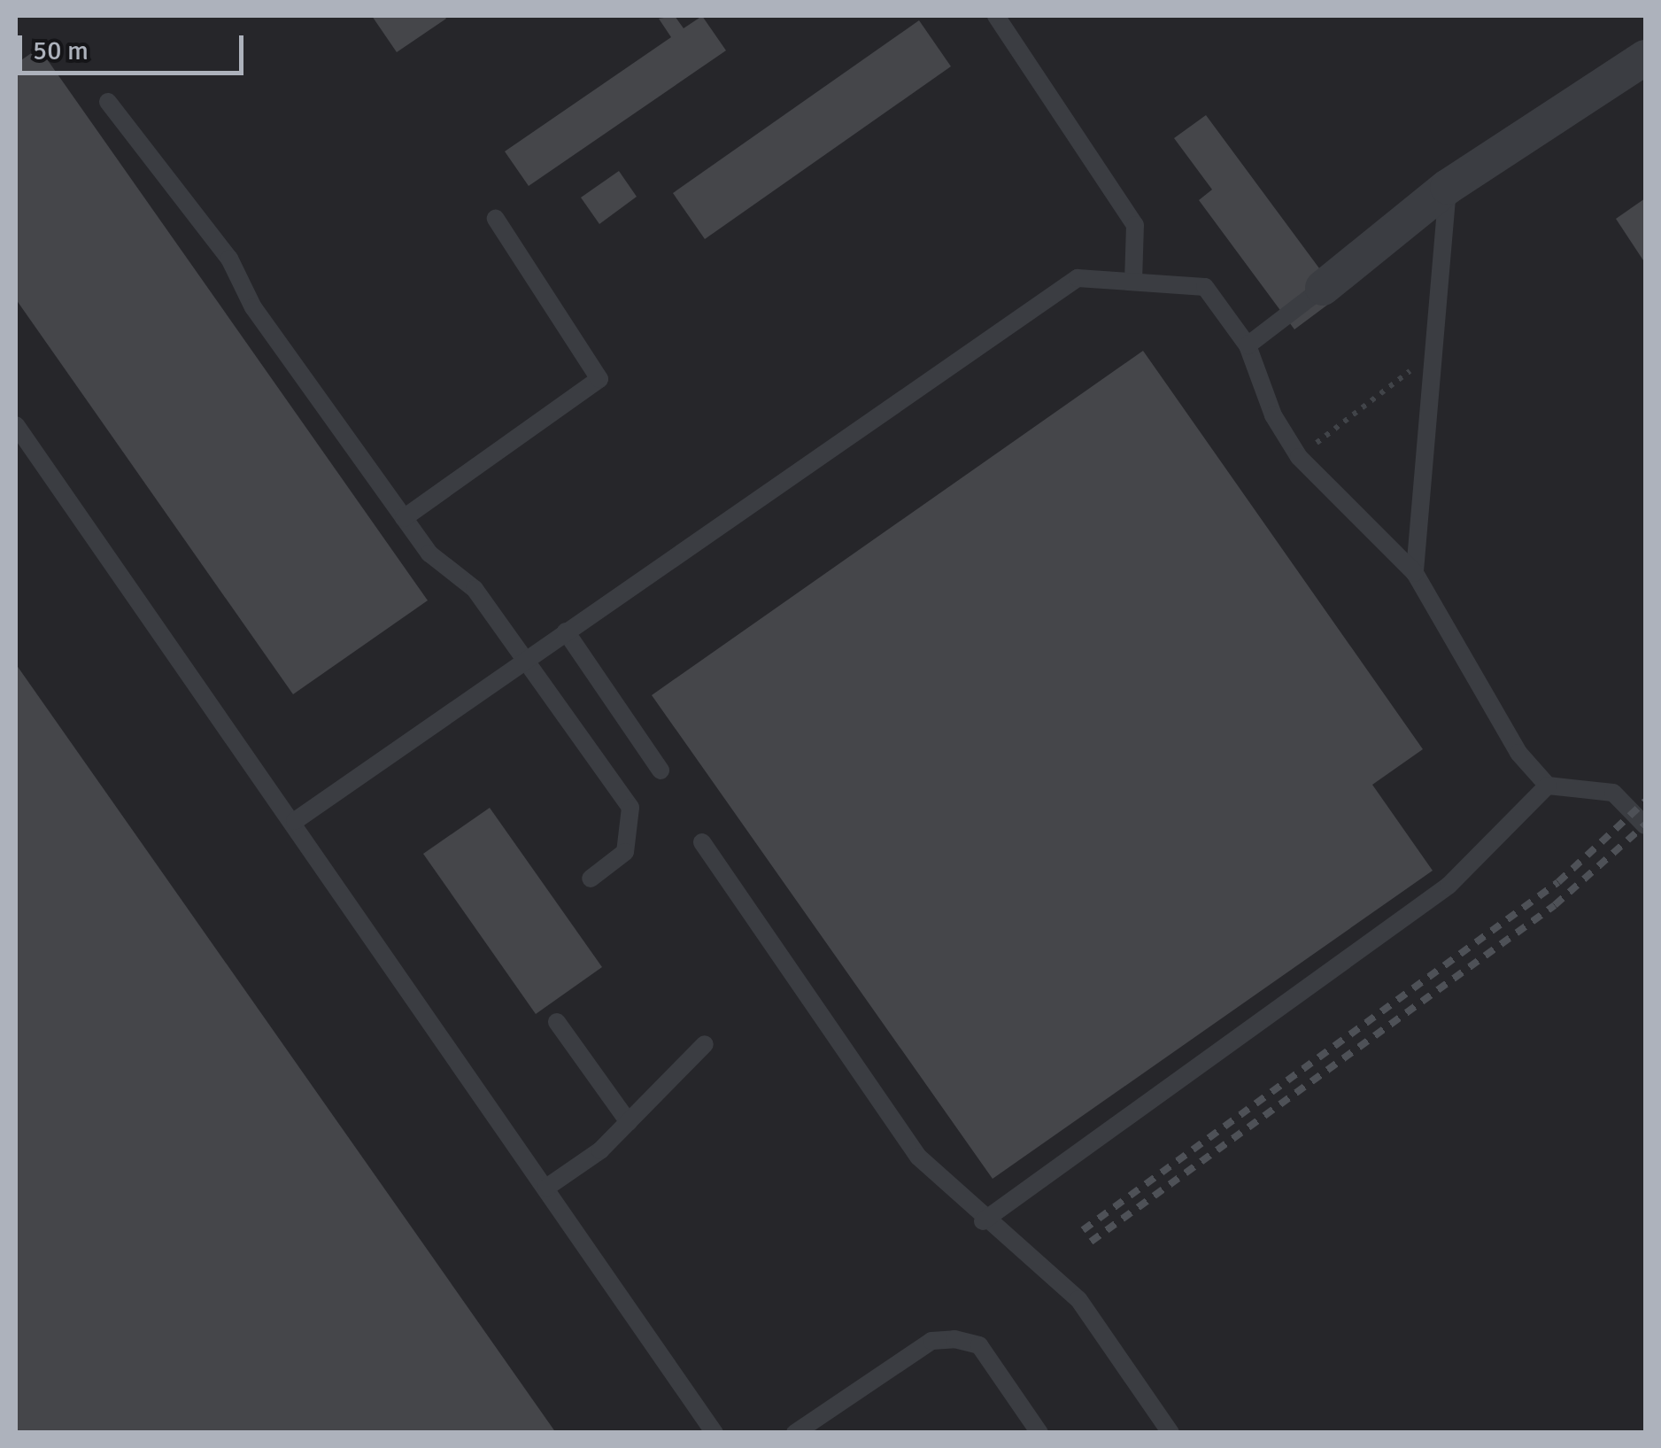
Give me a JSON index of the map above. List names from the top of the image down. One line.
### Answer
{"scale_bar":"50 m"}
